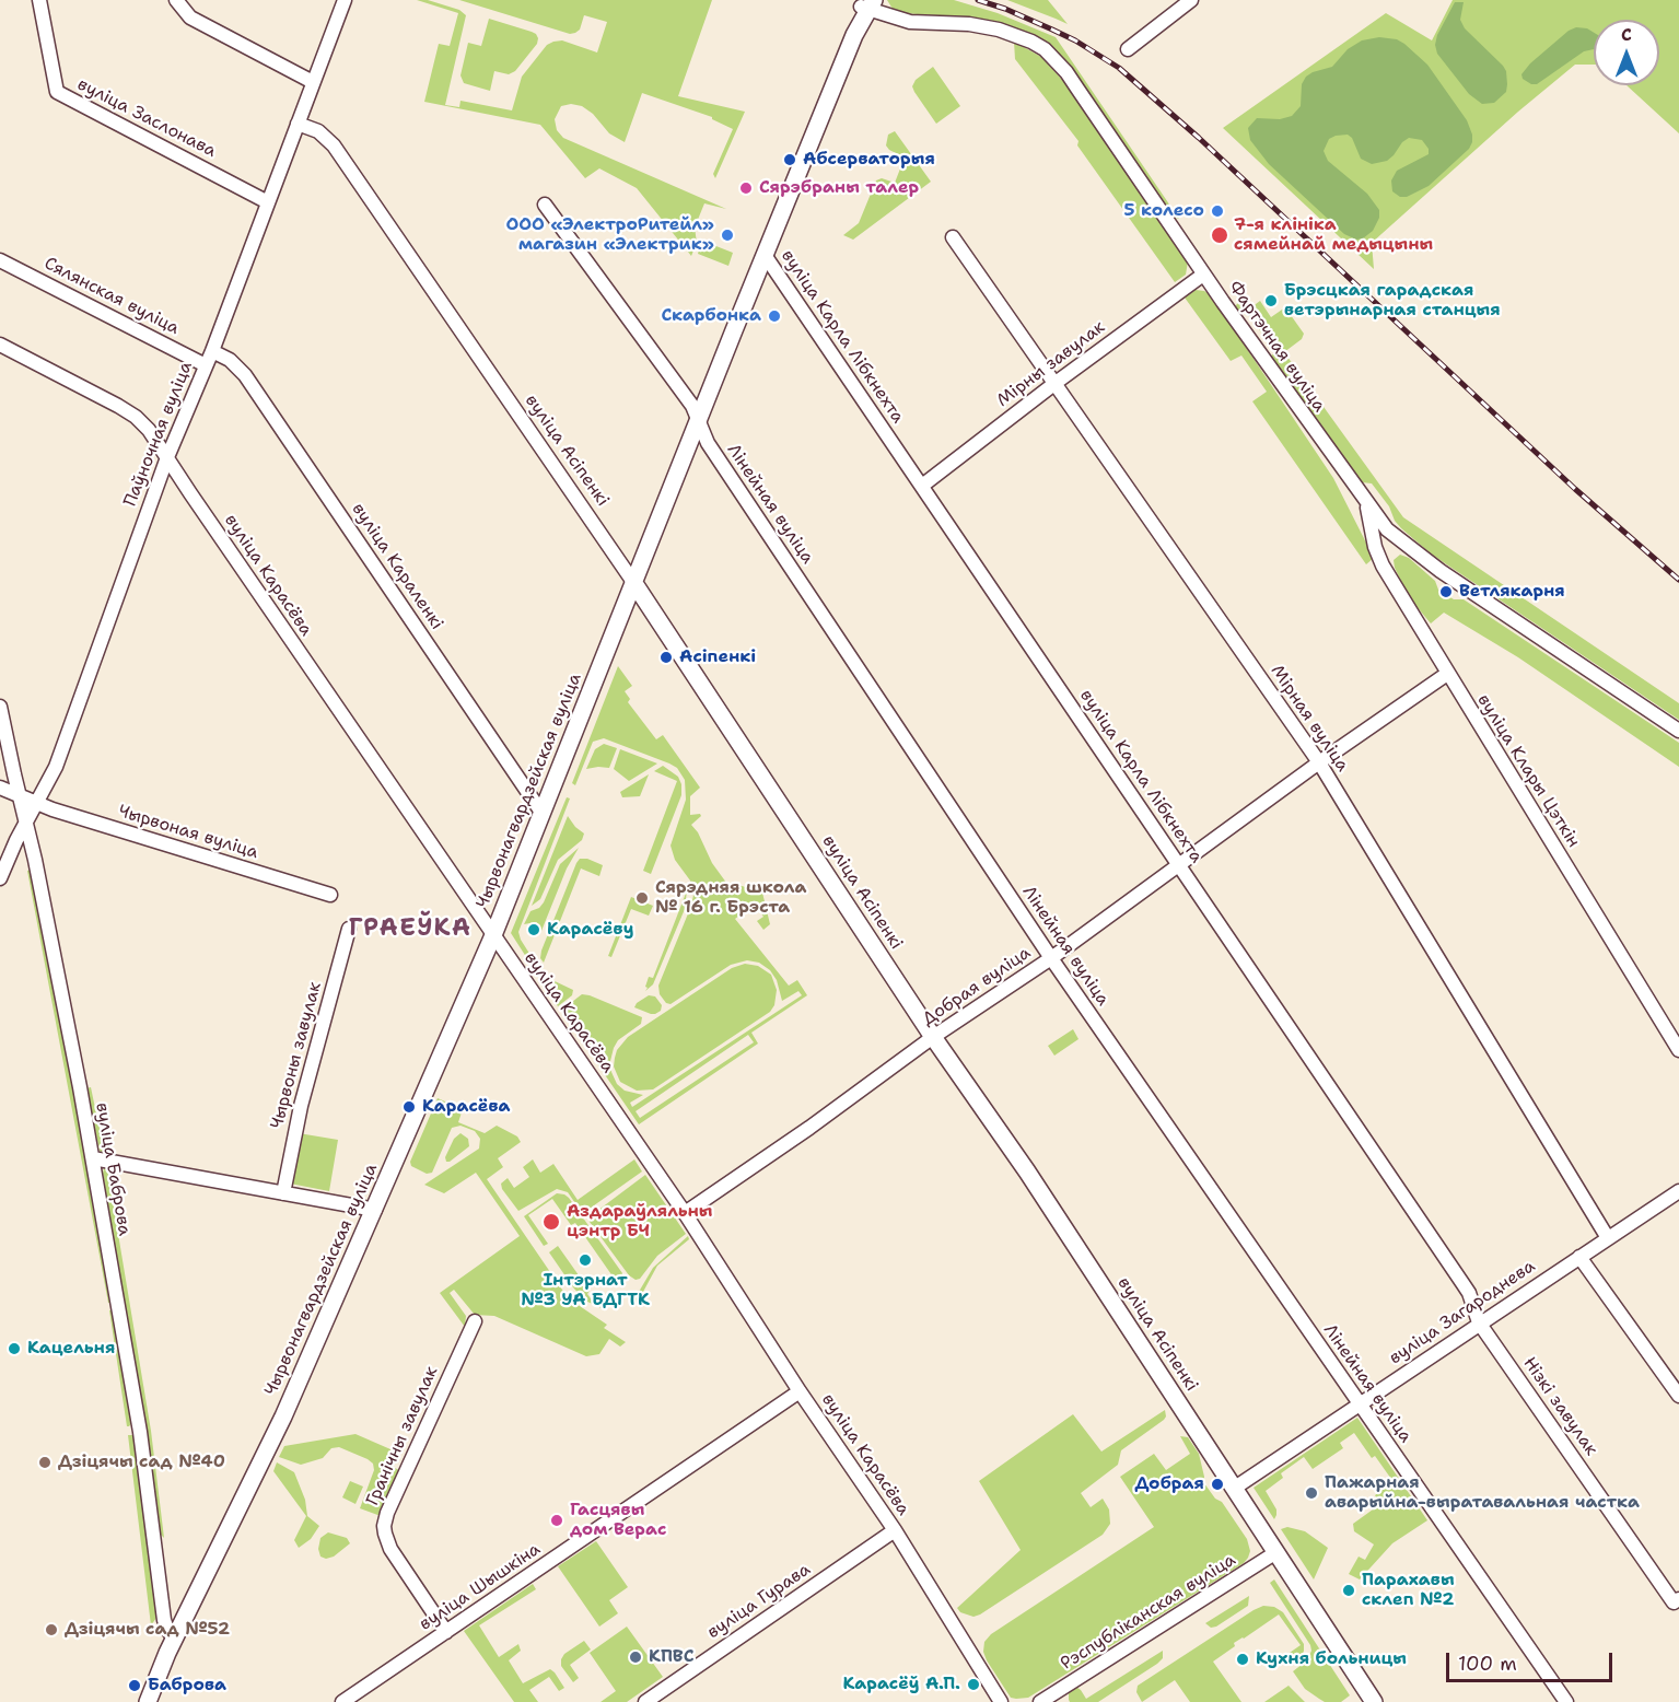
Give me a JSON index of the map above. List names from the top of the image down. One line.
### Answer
{"streets":{"main road":["вуліца Асіпенкі","Чырвонагвардзейская вуліца"],"street":["вуліца Заслонава","Сялянская вуліца","вуліца Карла Лібкнехта","Фартэчная вуліца","Мірны завулак","Паўночная вуліца","Лінейная вуліца","вуліца Караленкі","вуліца Карасёва","Мірная вуліца","вуліца Клары Цэткін","Чырвоная вуліца","Добрая вуліца","Чырвоны завулак","вуліца Баброва","вуліца Загароднева","Нізкі завулак","Гранічны завулак","вуліца Шышкіна","вуліца Гурава","Рэспубліканская вуліца"]},"crossings":[["вуліца Заслонава","Паўночная вуліца"],["Сялянская вуліца","Паўночная вуліца"],["вуліца Карла Лібкнехта","Мірны завулак"],["вуліца Карла Лібкнехта","Чырвонагвардзейская вуліца"],["вуліца Карла Лібкнехта","Добрая вуліца"],["вуліца Карла Лібкнехта","вуліца Загароднева"],["вуліца Карла Лібкнехта","Нізкі завулак"],["Фартэчная вуліца","Мірны завулак"],["Фартэчная вуліца","вуліца Клары Цэткін"],["Фартэчная вуліца","Чырвонагвардзейская вуліца"],["Мірны завулак","Мірная вуліца"],["Паўночная вуліца","вуліца Асіпенкі"],["Паўночная вуліца","вуліца Караленкі"],["Паўночная вуліца","вуліца Карасёва"],["Паўночная вуліца","Чырвоная вуліца"],["Паўночная вуліца","вуліца Баброва"],["вуліца Асіпенкі","Чырвонагвардзейская вуліца"],["вуліца Асіпенкі","Добрая вуліца"],["вуліца Асіпенкі","вуліца Загароднева"],["вуліца Асіпенкі","Рэспубліканская вуліца"],["Лінейная вуліца","Чырвонагвардзейская вуліца"],["Лінейная вуліца","Добрая вуліца"],["Лінейная вуліца","вуліца Загароднева"],["вуліца Караленкі","Чырвонагвардзейская вуліца"],["вуліца Карасёва","Чырвонагвардзейская вуліца"],["вуліца Карасёва","Добрая вуліца"],["вуліца Карасёва","вуліца Шышкіна"],["вуліца Карасёва","вуліца Гурава"],["Мірная вуліца","Добрая вуліца"],["Мірная вуліца","вуліца Загароднева"],["вуліца Клары Цэткін","Добрая вуліца"],["Чырвонагвардзейская вуліца","вуліца Баброва"],["Чырвоная вуліца","вуліца Баброва"],["вуліца Загароднева","Нізкі завулак"],["Гранічны завулак","вуліца Шышкіна"]],"districts":["ГРАЕЎКА"],"places":["Абсерваторыя","Сярэбраны талер","5 колесо","ООО «ЭлектроРитейл» магазин «Электрик»","7-я клініка сямейнай медыцыны","Брэсцкая гарадская ветэрынарная станцыя","Скарбонка","Ветлякарня","Асіпенкі","Сярэдняя школа № 16 г. Брэста","Карасёву","Карасёва","Аздараўляльны цэнтр БЧ","Інтэрнат №3 УА БДГТК","Кацельня","Дзіцячы сад №40","Добрая","Пажарная аварыйна-выратавальная частка","Гасцявы дом Верас","Парахавы склеп №2","Дзіцячы сад №52","КПВС","Кухня больницы","Карасёў А.П.","Баброва"],"scale_bar":"100 m","north":"top"}
